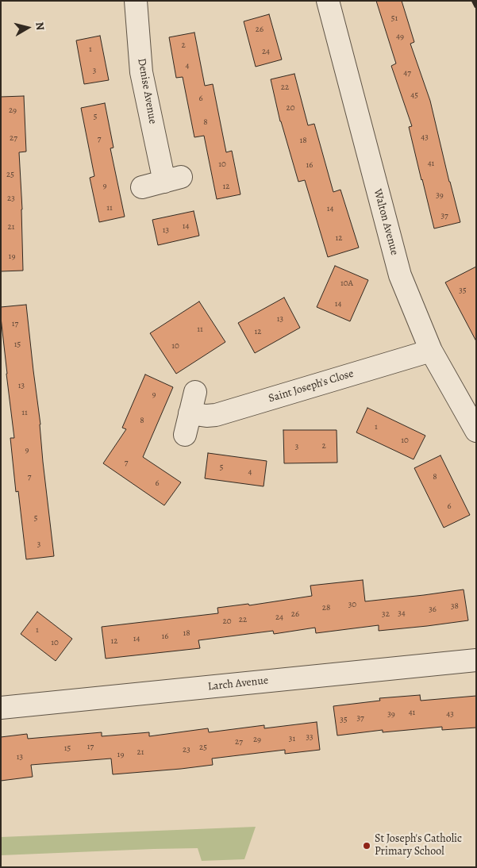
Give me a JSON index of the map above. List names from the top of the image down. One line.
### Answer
{"streets":{"street":["Denise Avenue","Walton Avenue","Saint Joseph's Close","Larch Avenue"]},"crossings":[["Walton Avenue","Saint Joseph's Close"]],"places":["St Joseph's Catholic Primary School"],"house_numbers":["51","26","49","2","1","24","4","3","47","22","45","6","20","29","5","8","43","27","7","18","41","10","16","25","9","12","39","23","11","14","37","14","21","13","12","19","10A","35","14","13","17","11","12","15","10","13","9","11","8","1","10","2","3","9","7","5","4","7","8","6","6","5","3","30","38","28","36","34","26","32","24","22","20","1","18","16","14","12","10","41","39","43","37","35","33","31","29","27","17","25","15","23","21","19","13"],"north":"right"}
